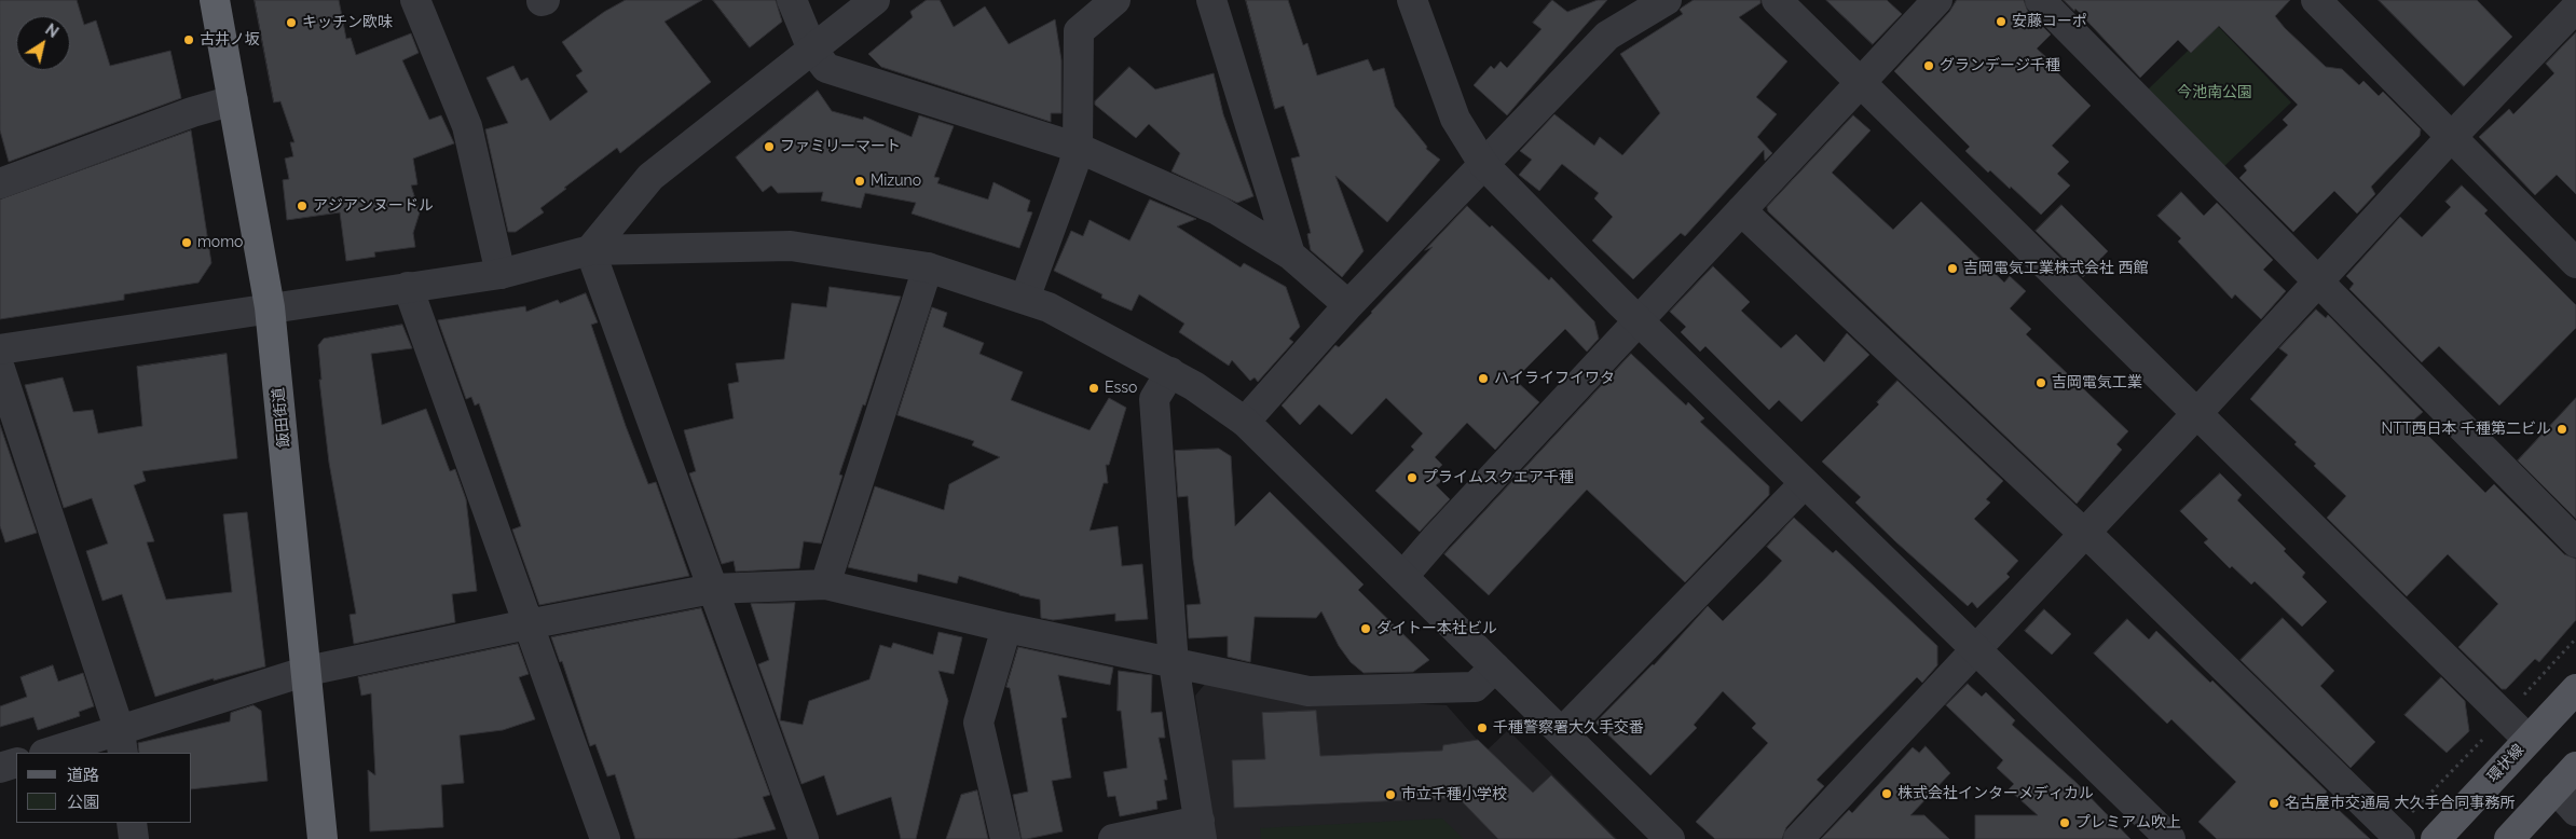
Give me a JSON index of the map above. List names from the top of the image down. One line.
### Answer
{"streets":{"highway":["飯田街道"],"main road":["環状線"]},"parks":["今池南公園"],"places":["安藤コーポ","キッチン欧味","古井ノ坂","グランデージ千種","ファミリーマート","Mizuno","アジアンヌードル","momo","吉岡電気工業株式会社 西館","ハイライフイワタ","吉岡電気工業","Esso","NTT西日本 千種第二ビル","プライムスクエア千種","ダイトー本社ビル","千種警察署大久手交番","株式会社インターメディカル","市立千種小学校","名古屋市交通局 大久手合同事務所","プレミアム吹上"],"legend":["道路","公園"],"north":"top right"}
